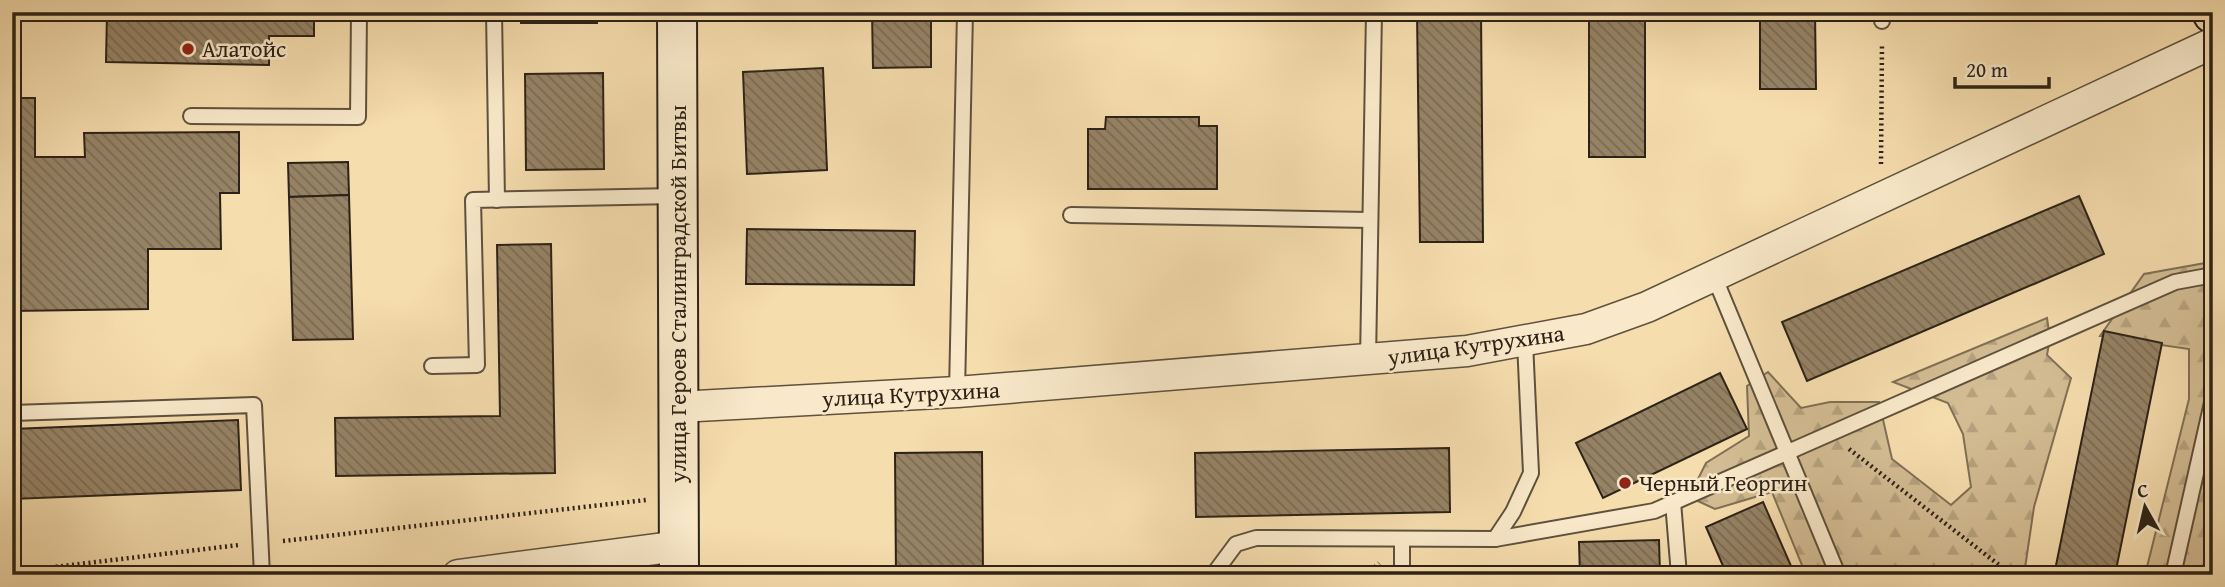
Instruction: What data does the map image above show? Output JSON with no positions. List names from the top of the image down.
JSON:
{
  "streets": {
    "street": ["улица Героев Сталинградской Битвы", "улица Кутрухина"]
  },
  "crossings": [
    ["улица Героев Сталинградской Битвы", "улица Кутрухина"]
  ],
  "places": ["Алатойс", "Черный Георгин"],
  "scale_bar": "20 m",
  "north": "top"
}
